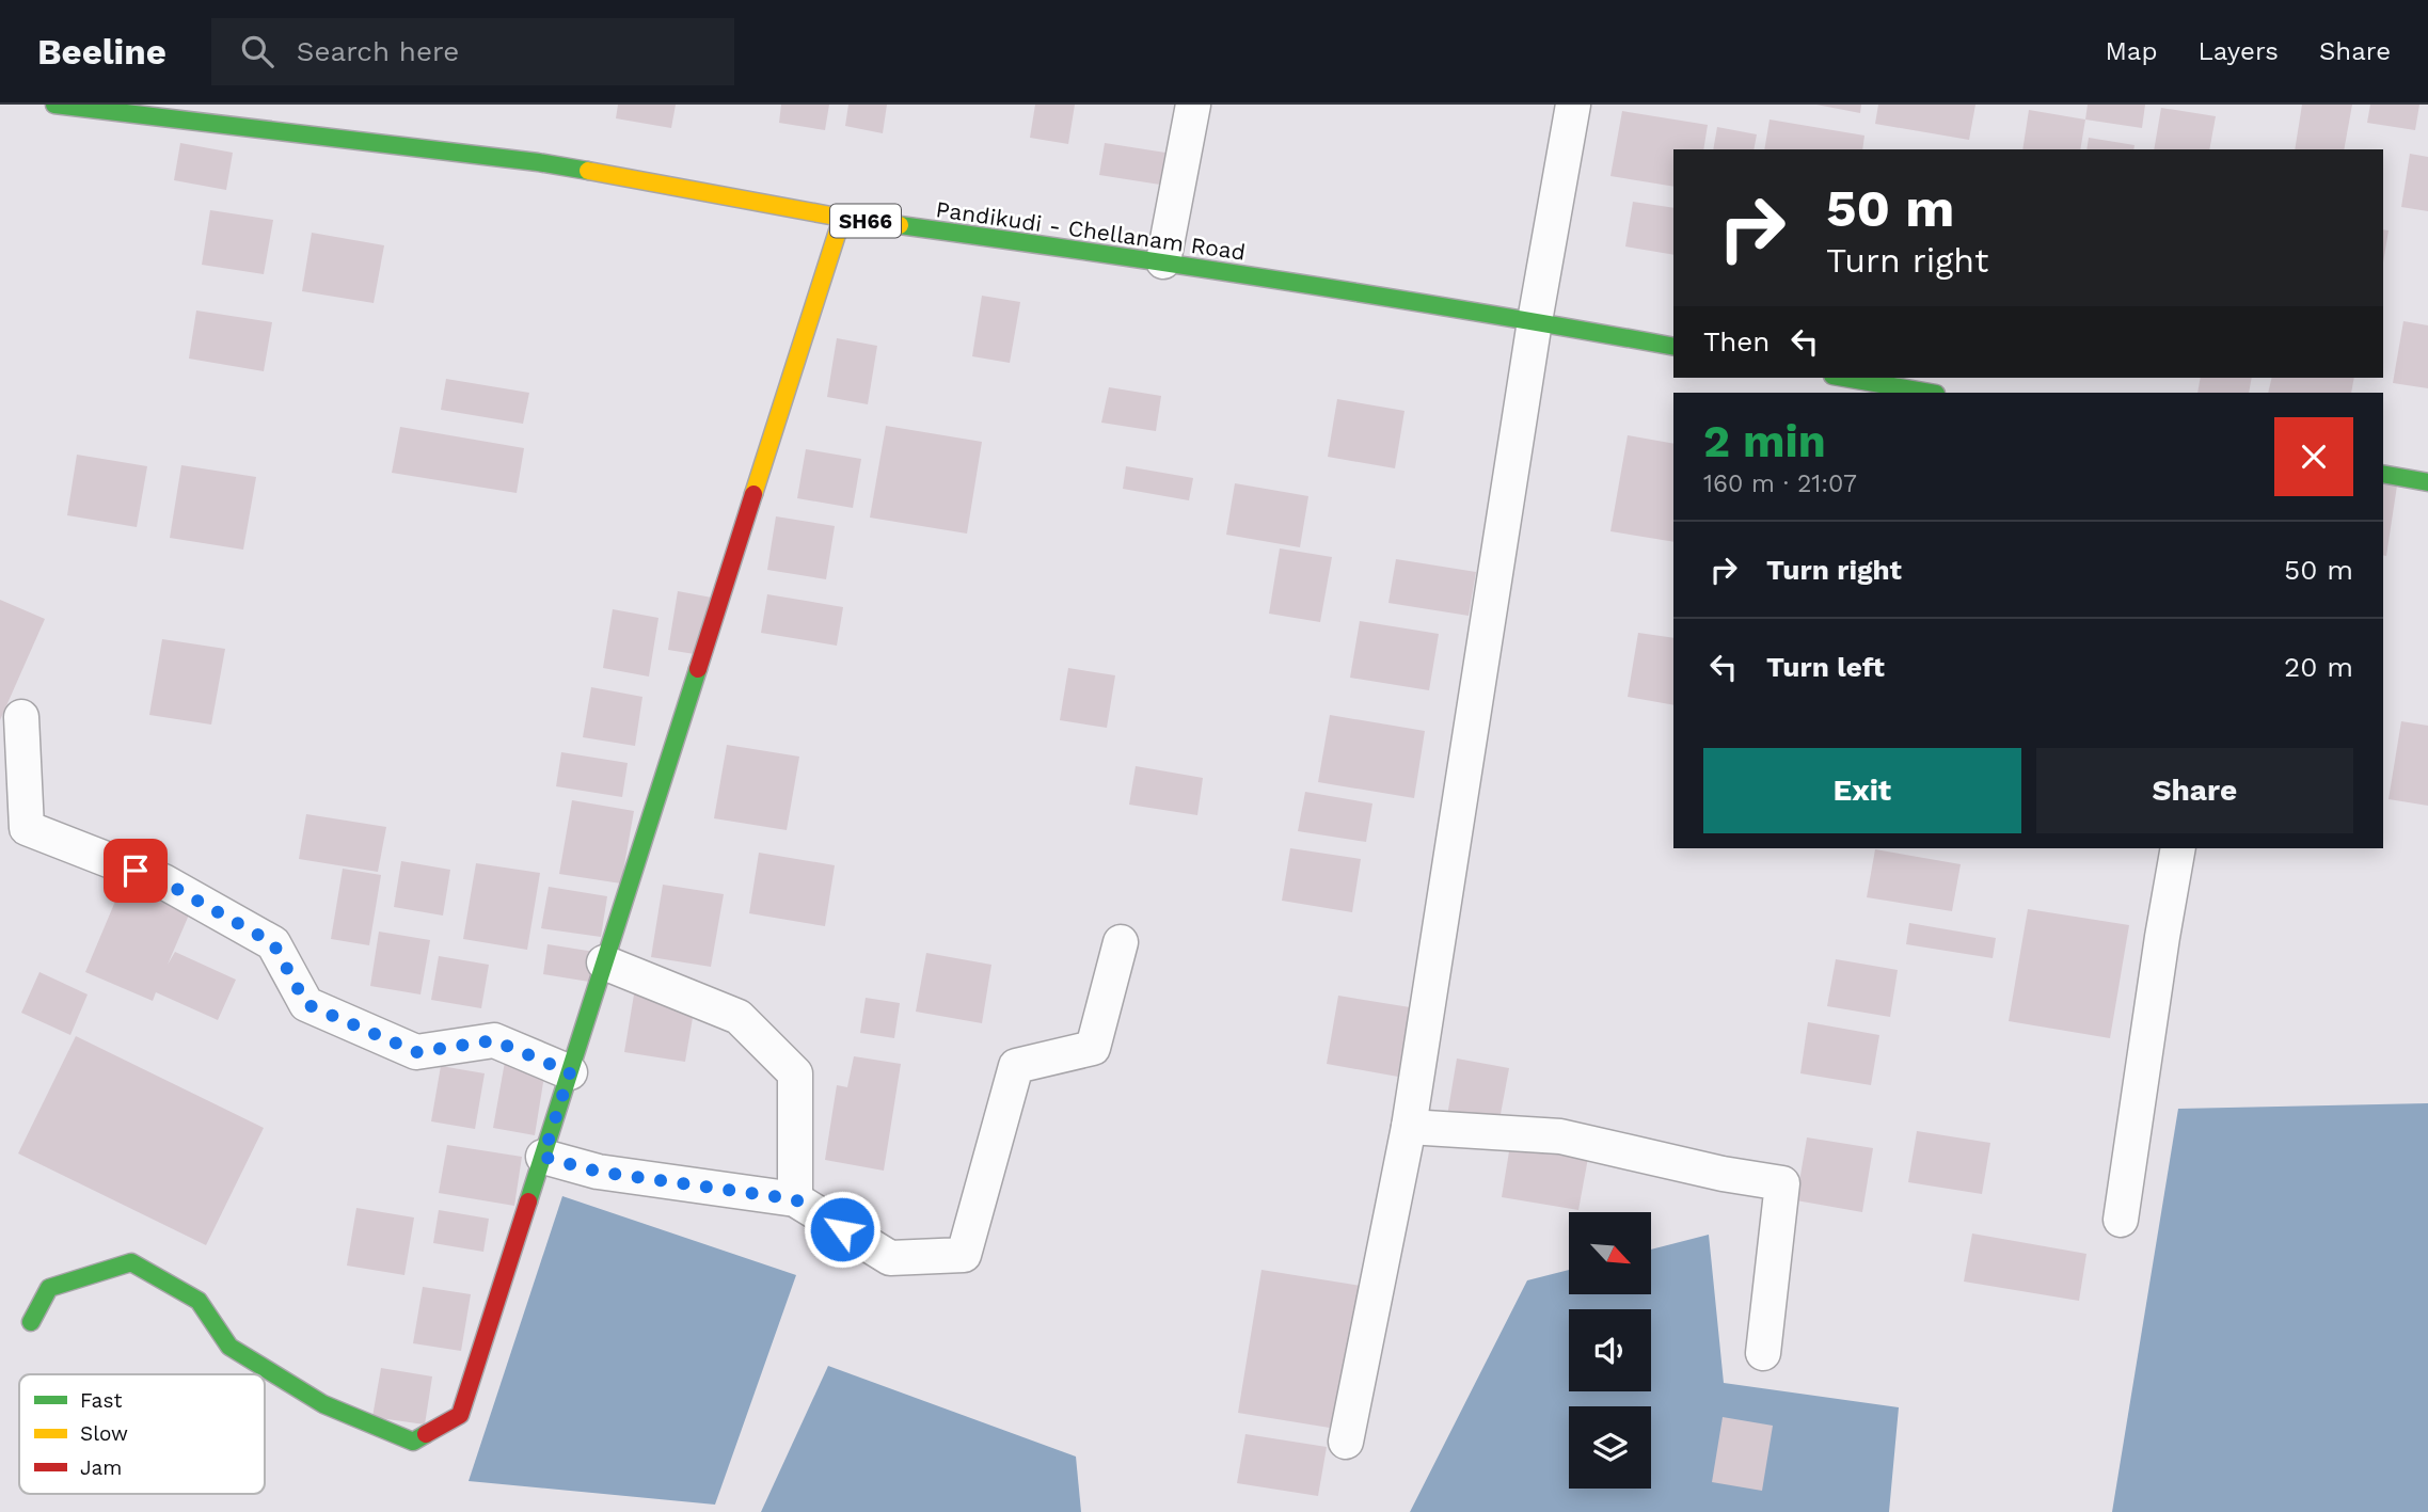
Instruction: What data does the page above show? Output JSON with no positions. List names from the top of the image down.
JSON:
{
  "streets": {
    "main road": ["SH66", "Pandikudi - Chellanam Road"]
  },
  "legend": ["Fast", "Slow", "Jam"],
  "north": "bottom right",
  "page": {
    "header": "Beeline",
    "search": "Search here",
    "nav": ["Map", "Layers", "Share"],
    "turn": ["50 m", "Turn right"],
    "then": "Then",
    "heading": ["2 min", "160 m · 21:07"],
    "list": [
      {
        "name": "Turn right",
        "value": "50 m"
      },
      {
        "name": "Turn left",
        "value": "20 m"
      }
    ],
    "buttons": ["Exit", "Share"]
  }
}
